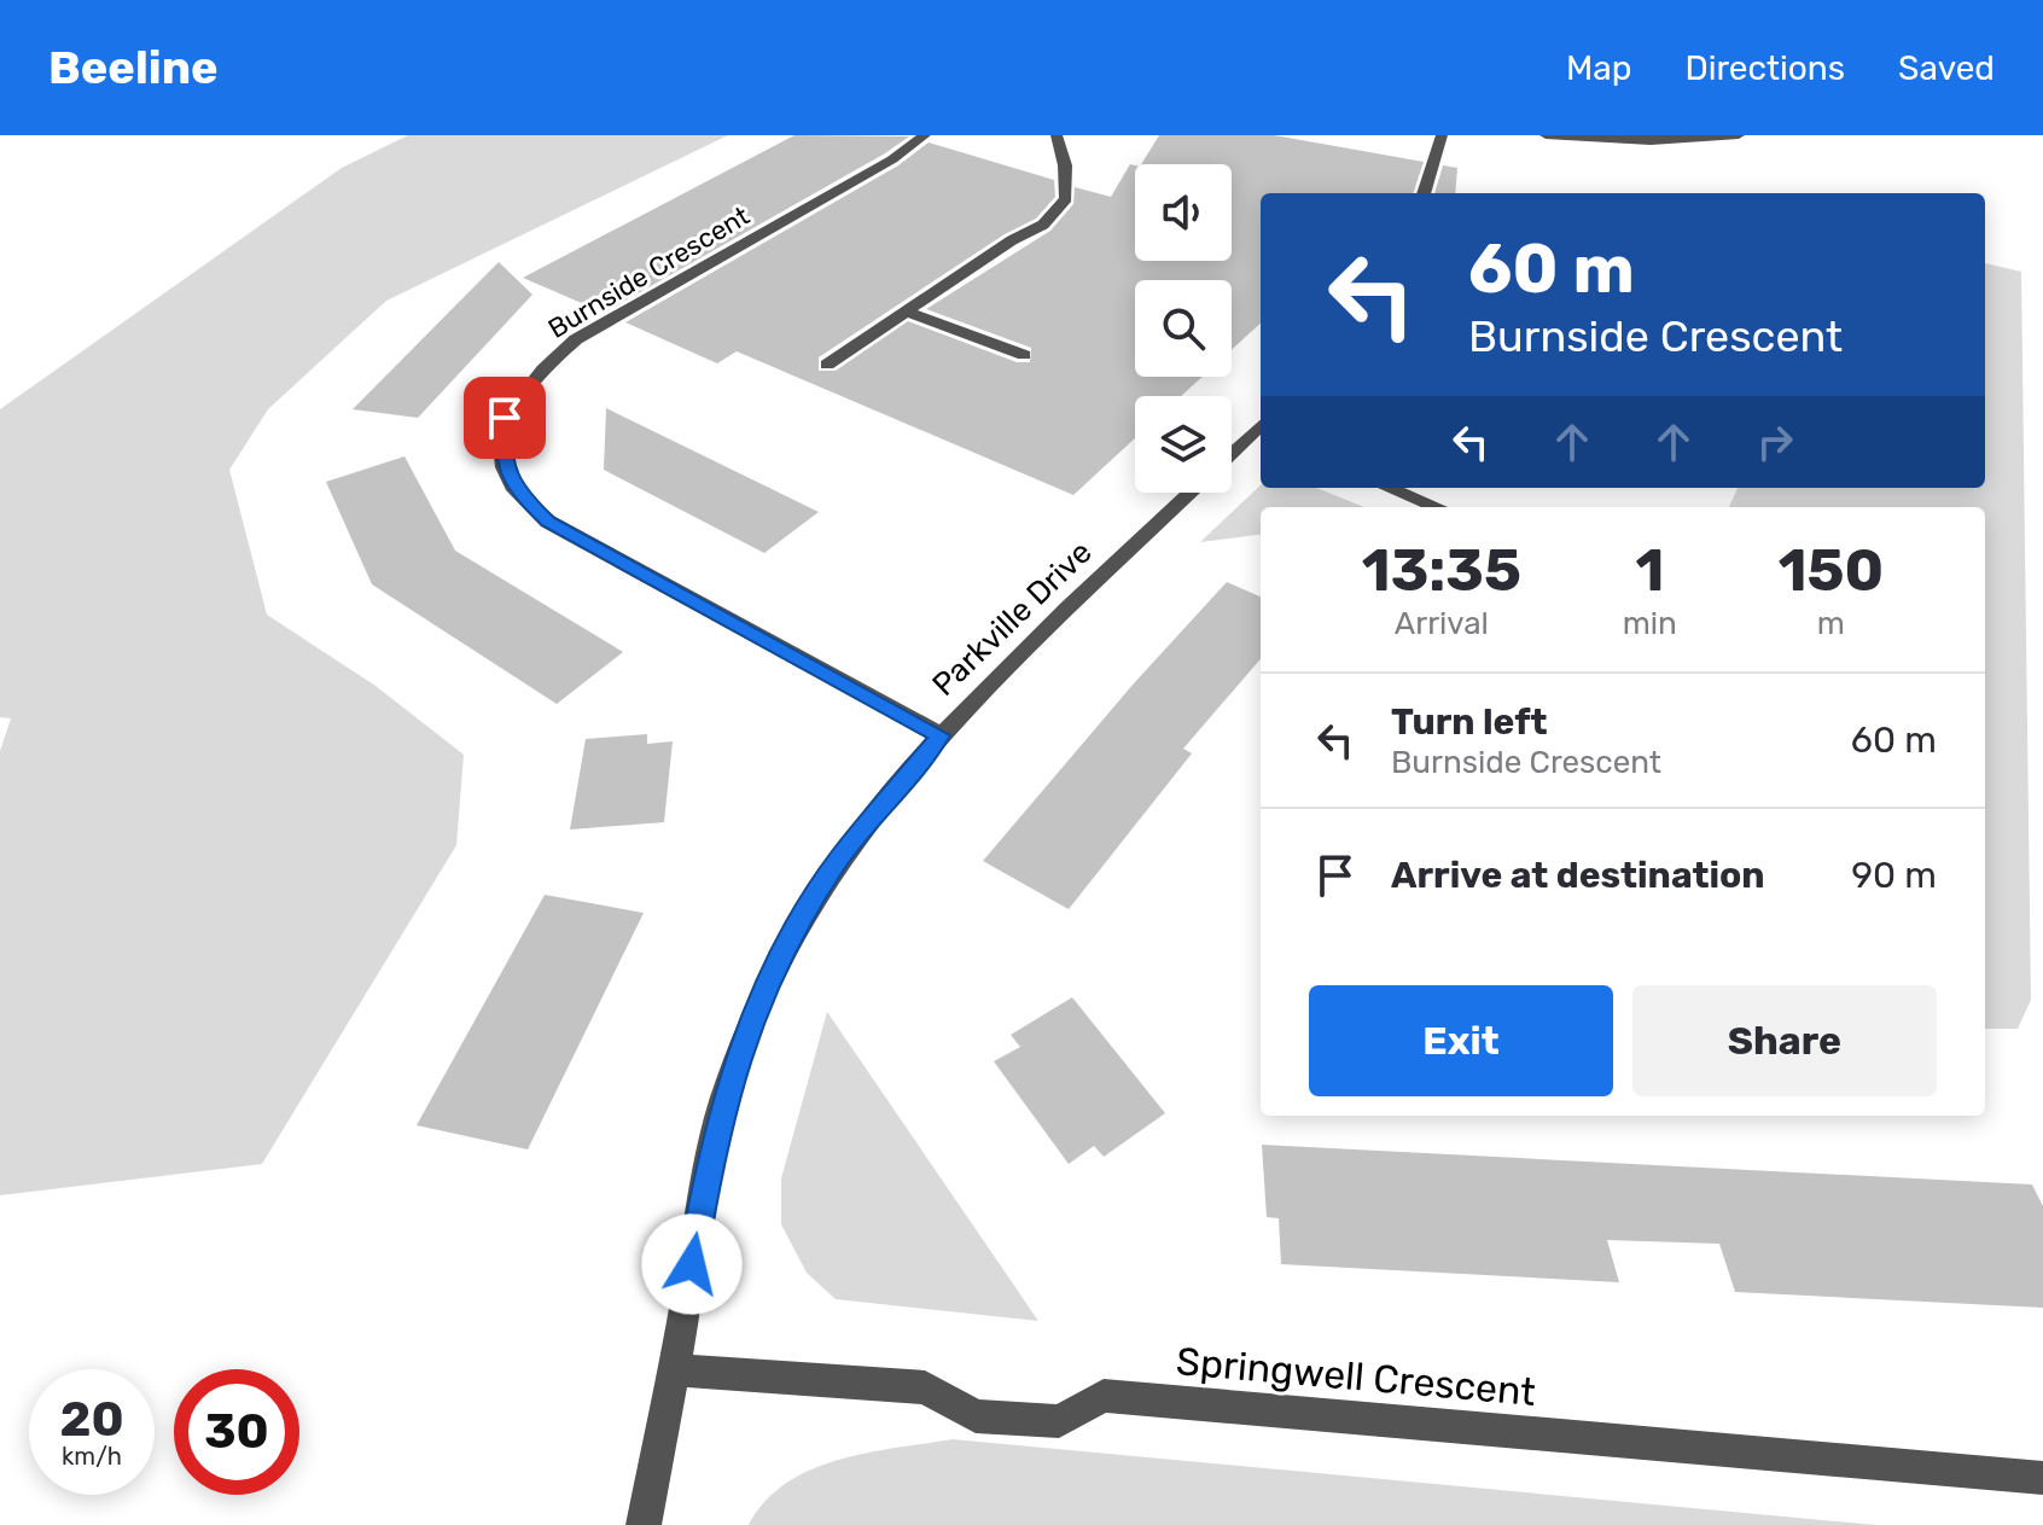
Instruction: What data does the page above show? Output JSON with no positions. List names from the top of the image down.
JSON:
{
  "streets": {
    "street": ["Burnside Crescent", "Parkville Drive", "Springwell Crescent"]
  },
  "crossings": [
    ["Burnside Crescent", "Parkville Drive"],
    ["Parkville Drive", "Springwell Crescent"]
  ],
  "page": {
    "header": "Beeline",
    "nav": ["Map", "Directions", "Saved"],
    "turn": ["60 m", "Burnside Crescent"],
    "eta": [
      "13:35",
      "Arrival",
      "1",
      "min",
      "150",
      "m"
    ],
    "list": [
      {
        "name": "Turn left",
        "note": "Burnside Crescent",
        "value": "60 m"
      },
      {
        "name": "Arrive at destination",
        "value": "90 m"
      }
    ],
    "buttons": ["Exit", "Share"],
    "speed": "20 km/h",
    "limit": "30"
  }
}
